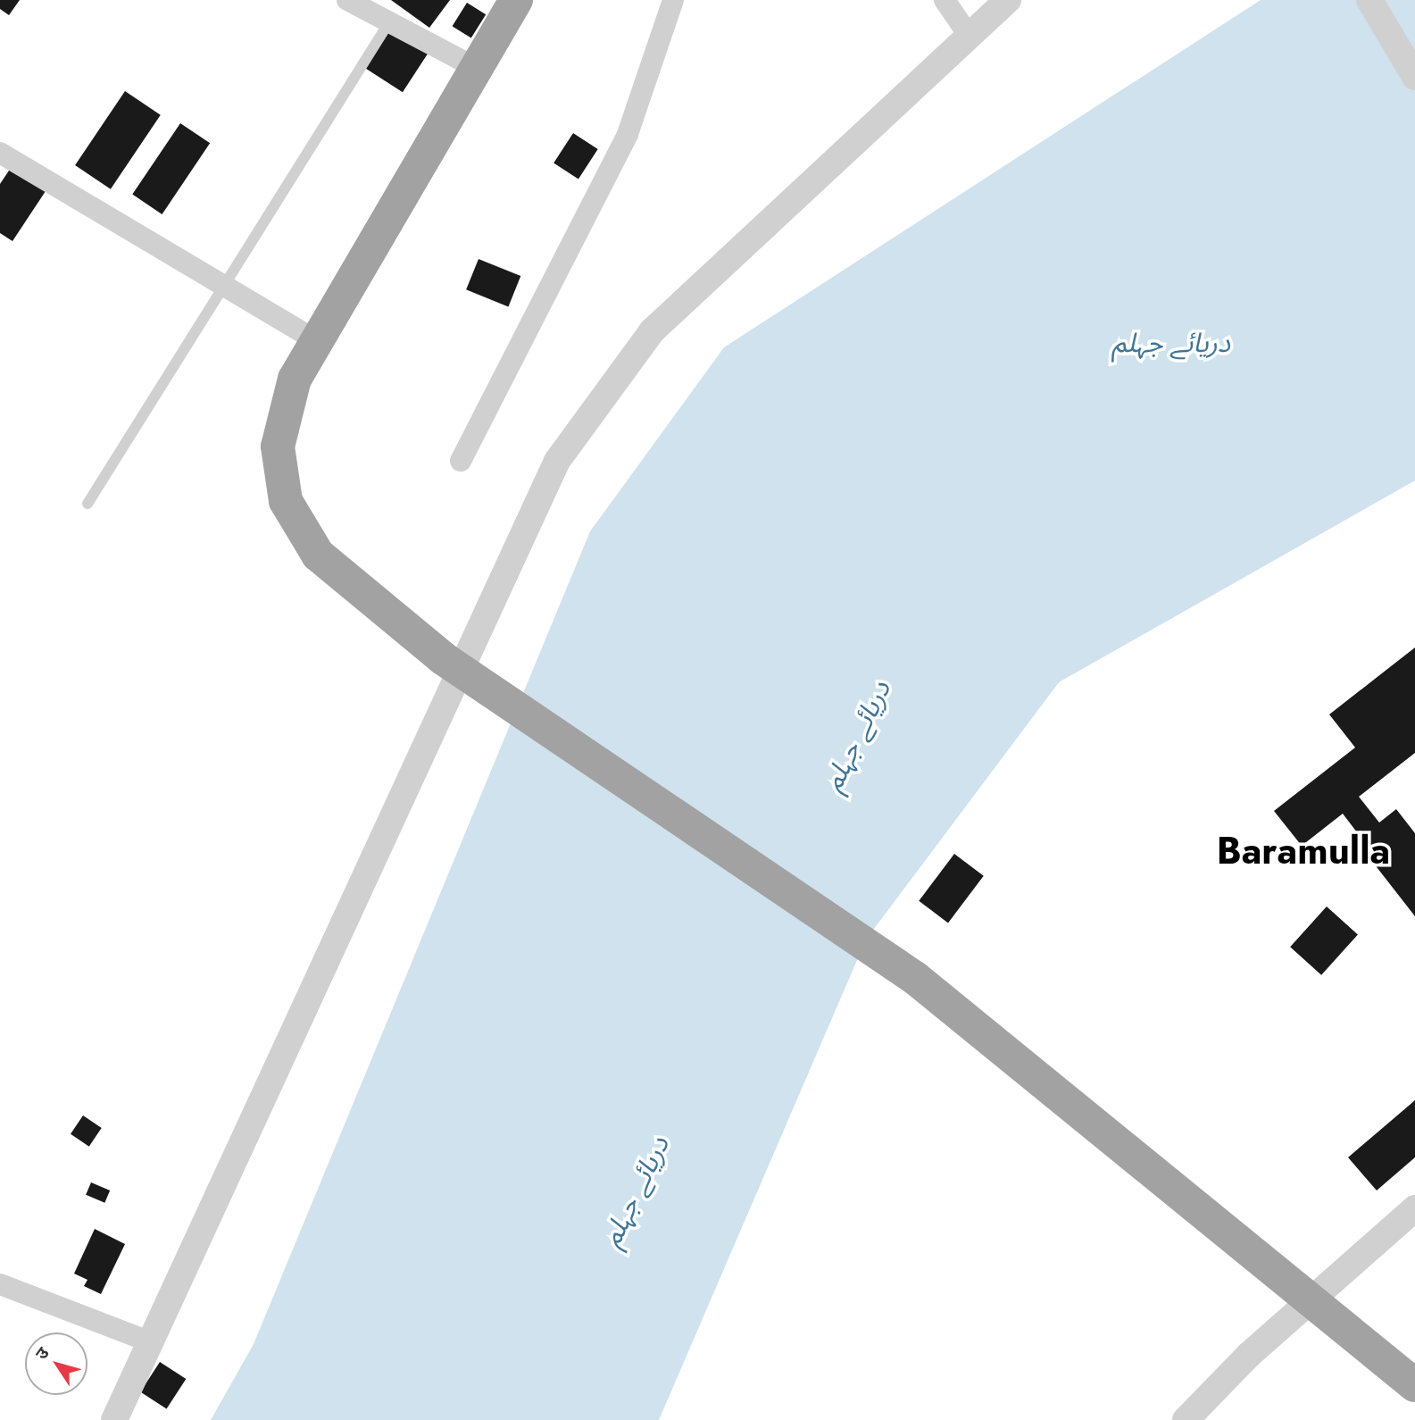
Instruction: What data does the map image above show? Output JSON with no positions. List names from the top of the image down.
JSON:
{
  "districts": ["Baramulla"],
  "water": ["دریائے جہلم"],
  "north": "top left"
}
